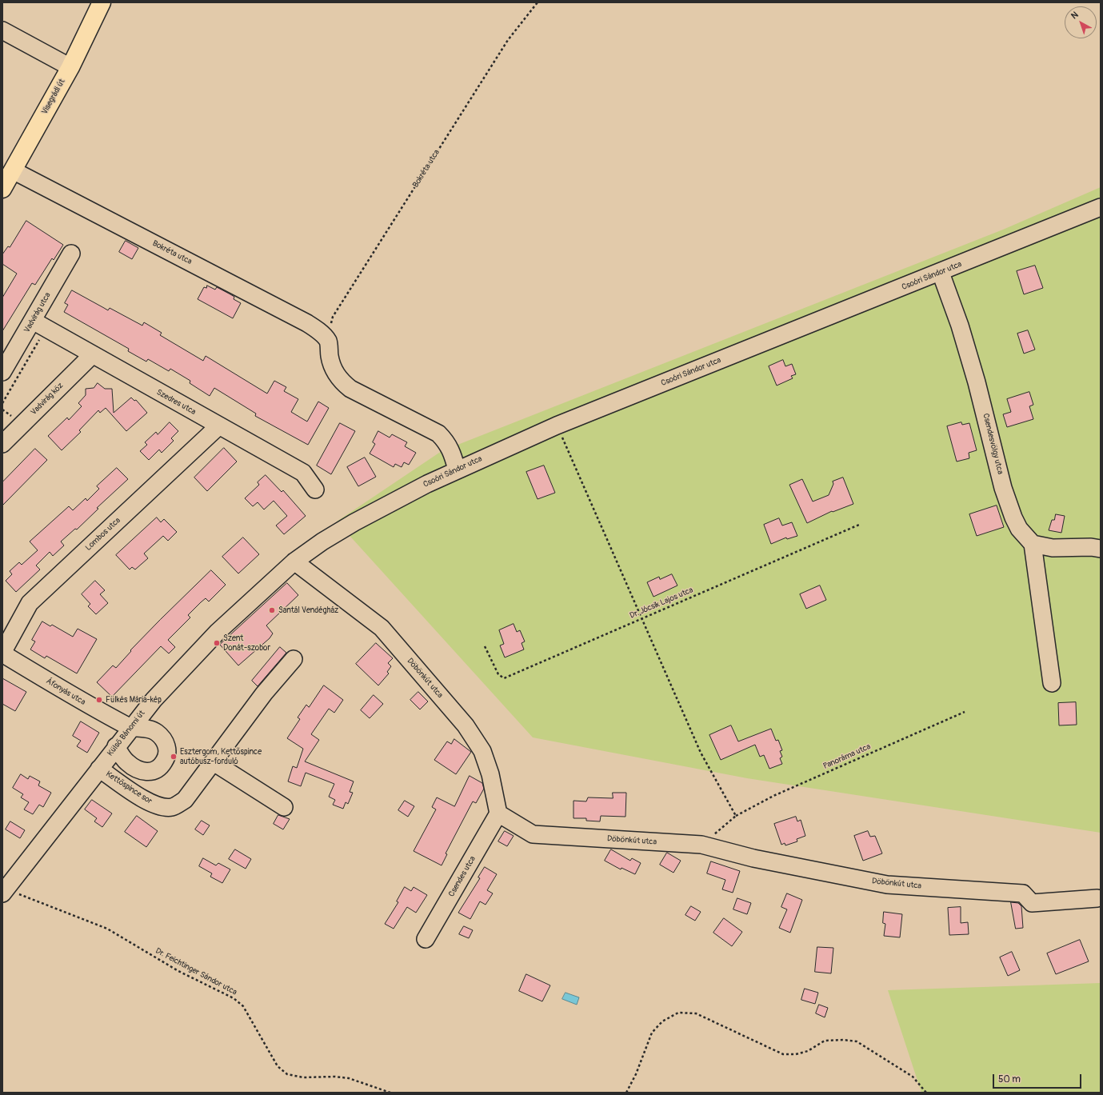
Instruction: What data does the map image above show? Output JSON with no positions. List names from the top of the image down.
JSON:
{
  "streets": {
    "main road": ["Visegrádi út"],
    "street": [
      "Bokréta utca",
      "Csoóri Sándor utca",
      "Vadvirág utca",
      "Vadvirág köz",
      "Szedres utca",
      "Csendesvölgy utca",
      "Lombos utca",
      "Döbönkút utca",
      "Áfonyás utca",
      "Külső Bánomi út",
      "Kettőspince sor",
      "Csendes utca"
    ],
    "path": ["Dr. Jócsik Lajos utca", "Panoráma utca", "Dr. Feichtinger Sándor utca"]
  },
  "crossings": [
    ["Visegrádi út", "Bokréta utca"],
    ["Csoóri Sándor utca", "Csendesvölgy utca"],
    ["Csoóri Sándor utca", "Döbönkút utca"],
    ["Csoóri Sándor utca", "Külső Bánomi út"],
    ["Vadvirág utca", "Szedres utca"],
    ["Vadvirág köz", "Szedres utca"],
    ["Szedres utca", "Lombos utca"],
    ["Lombos utca", "Áfonyás utca"],
    ["Döbönkút utca", "Külső Bánomi út"],
    ["Döbönkút utca", "Panoráma utca"],
    ["Döbönkút utca", "Csendes utca"],
    ["Áfonyás utca", "Külső Bánomi út"],
    ["Külső Bánomi út", "Kettőspince sor"],
    ["Külső Bánomi út", "Dr. Feichtinger Sándor utca"]
  ],
  "places": [
    "Santál Vendégház",
    "Szent Donát-szobor",
    "Fülkés Mária-kép",
    "Esztergom, Kettőspince autóbusz-forduló"
  ],
  "scale_bar": "50 m",
  "north": "top left"
}
